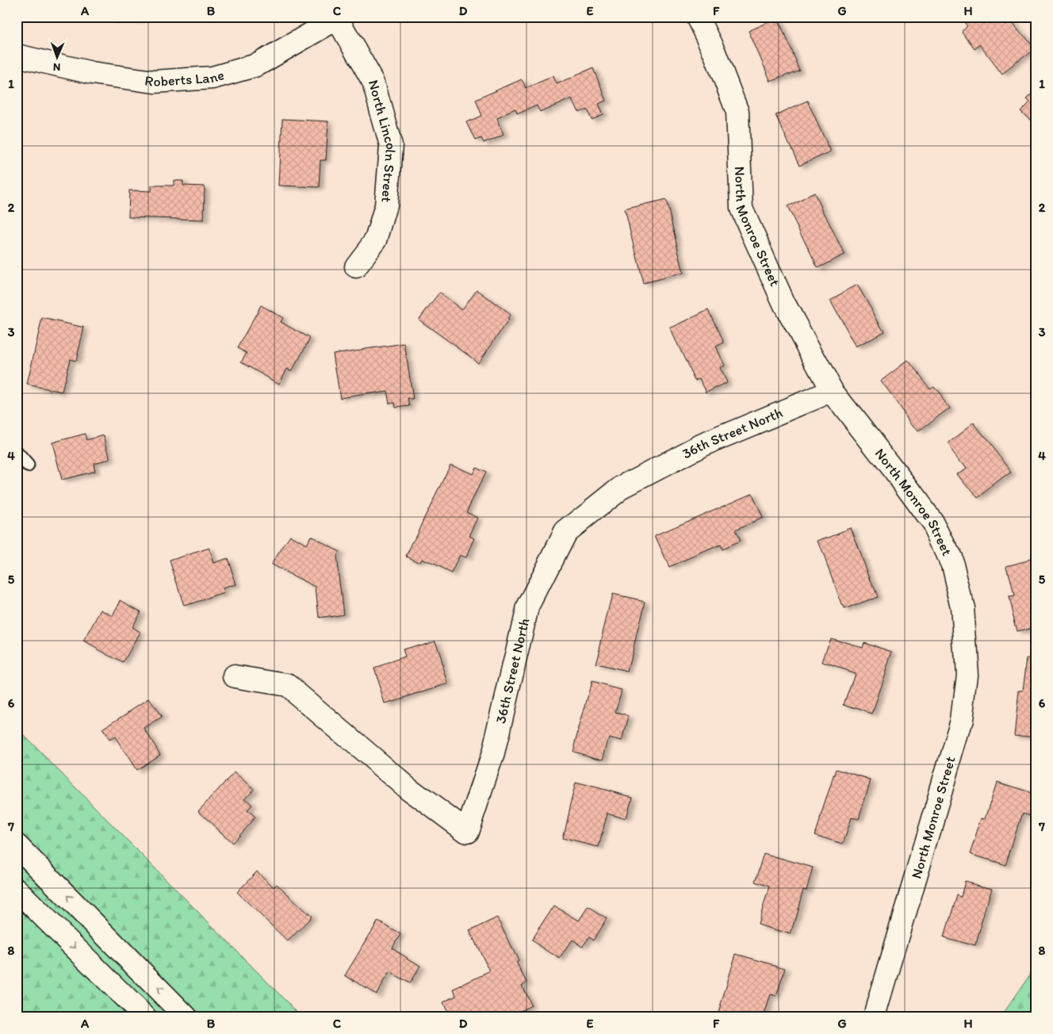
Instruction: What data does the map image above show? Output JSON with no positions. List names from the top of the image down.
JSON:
{
  "streets": {
    "main road": [
      "Roberts Lane",
      "North Lincoln Street",
      "North Monroe Street",
      "36th Street North"
    ]
  },
  "crossings": [
    ["Roberts Lane", "North Lincoln Street"],
    ["North Monroe Street", "36th Street North"]
  ],
  "north": "bottom",
  "grid": {
    "columns": [
      "A",
      "B",
      "C",
      "D",
      "E",
      "F",
      "G",
      "H"
    ],
    "rows": [
      "1",
      "2",
      "3",
      "4",
      "5",
      "6",
      "7",
      "8"
    ]
  }
}
